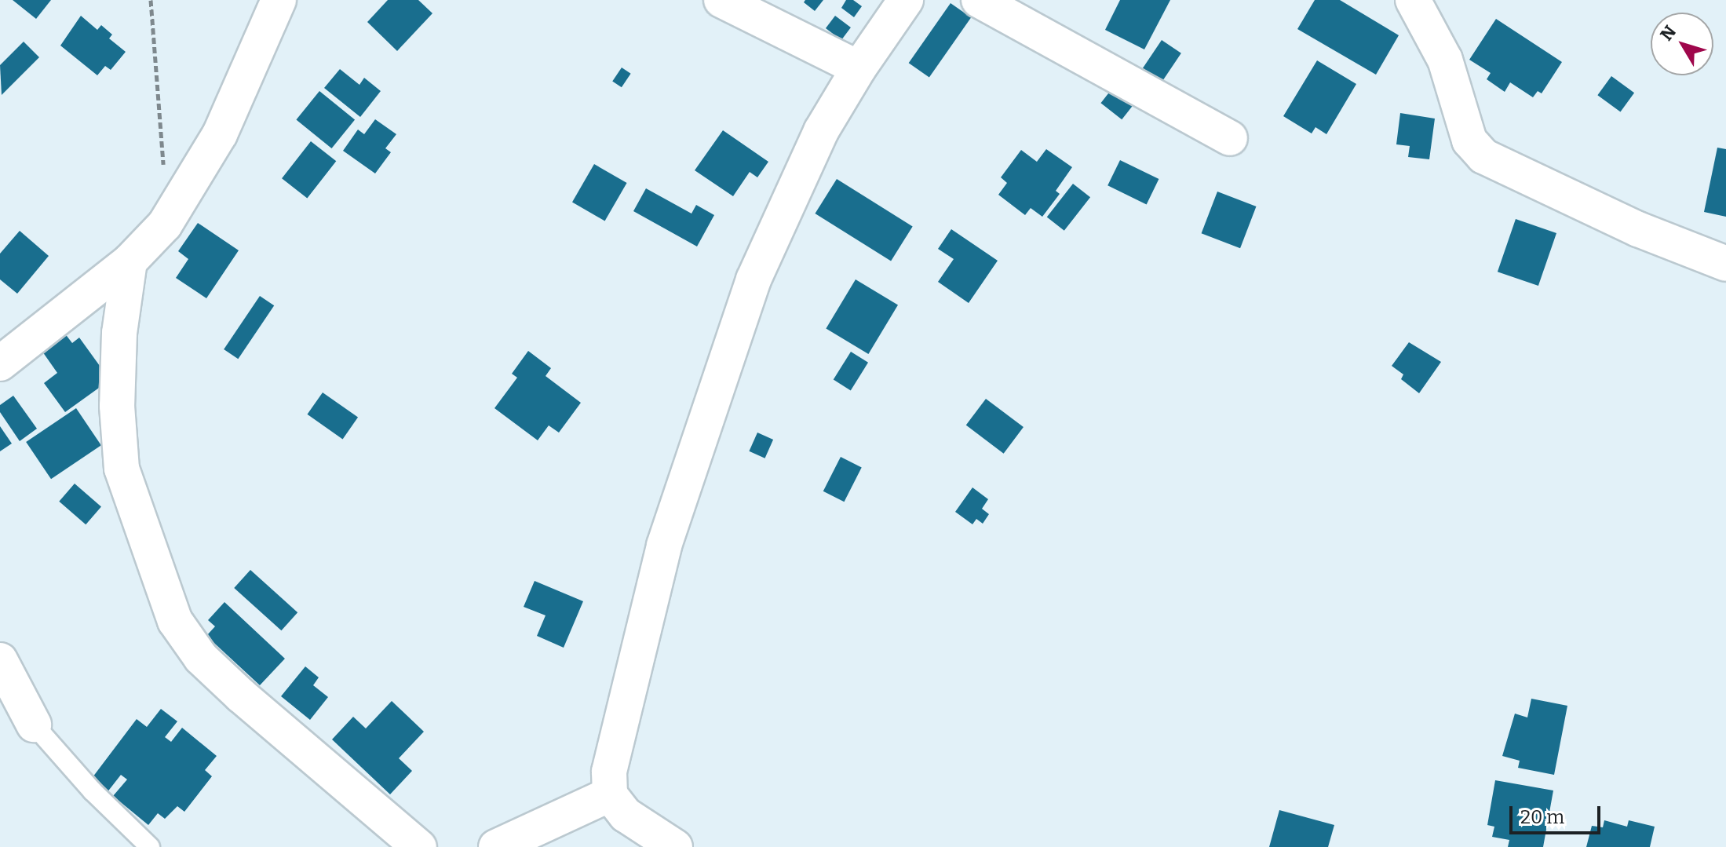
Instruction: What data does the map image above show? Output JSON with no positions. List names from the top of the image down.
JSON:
{
  "scale_bar": "20 m",
  "north": "top left"
}
